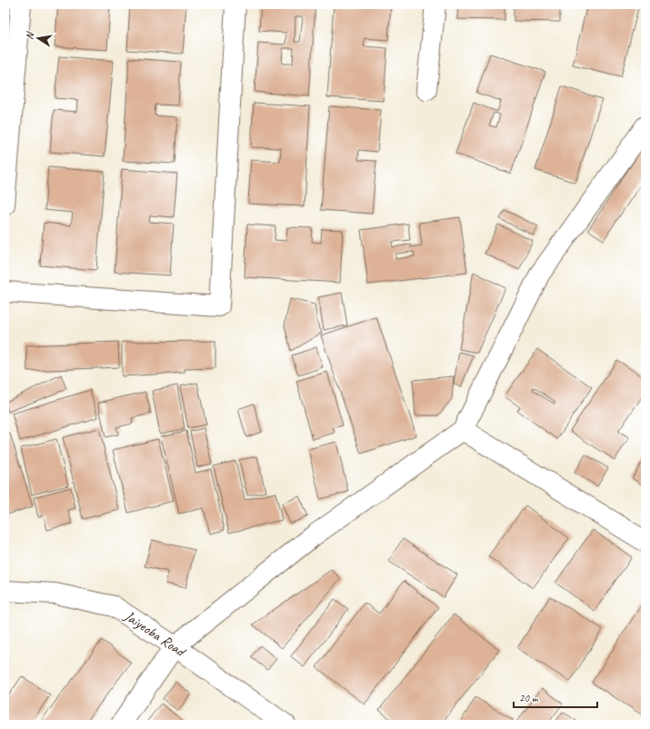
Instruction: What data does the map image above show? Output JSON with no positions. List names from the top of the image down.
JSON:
{
  "streets": {
    "street": ["Jaiyeoba Road"]
  },
  "scale_bar": "20 m",
  "north": "left"
}
